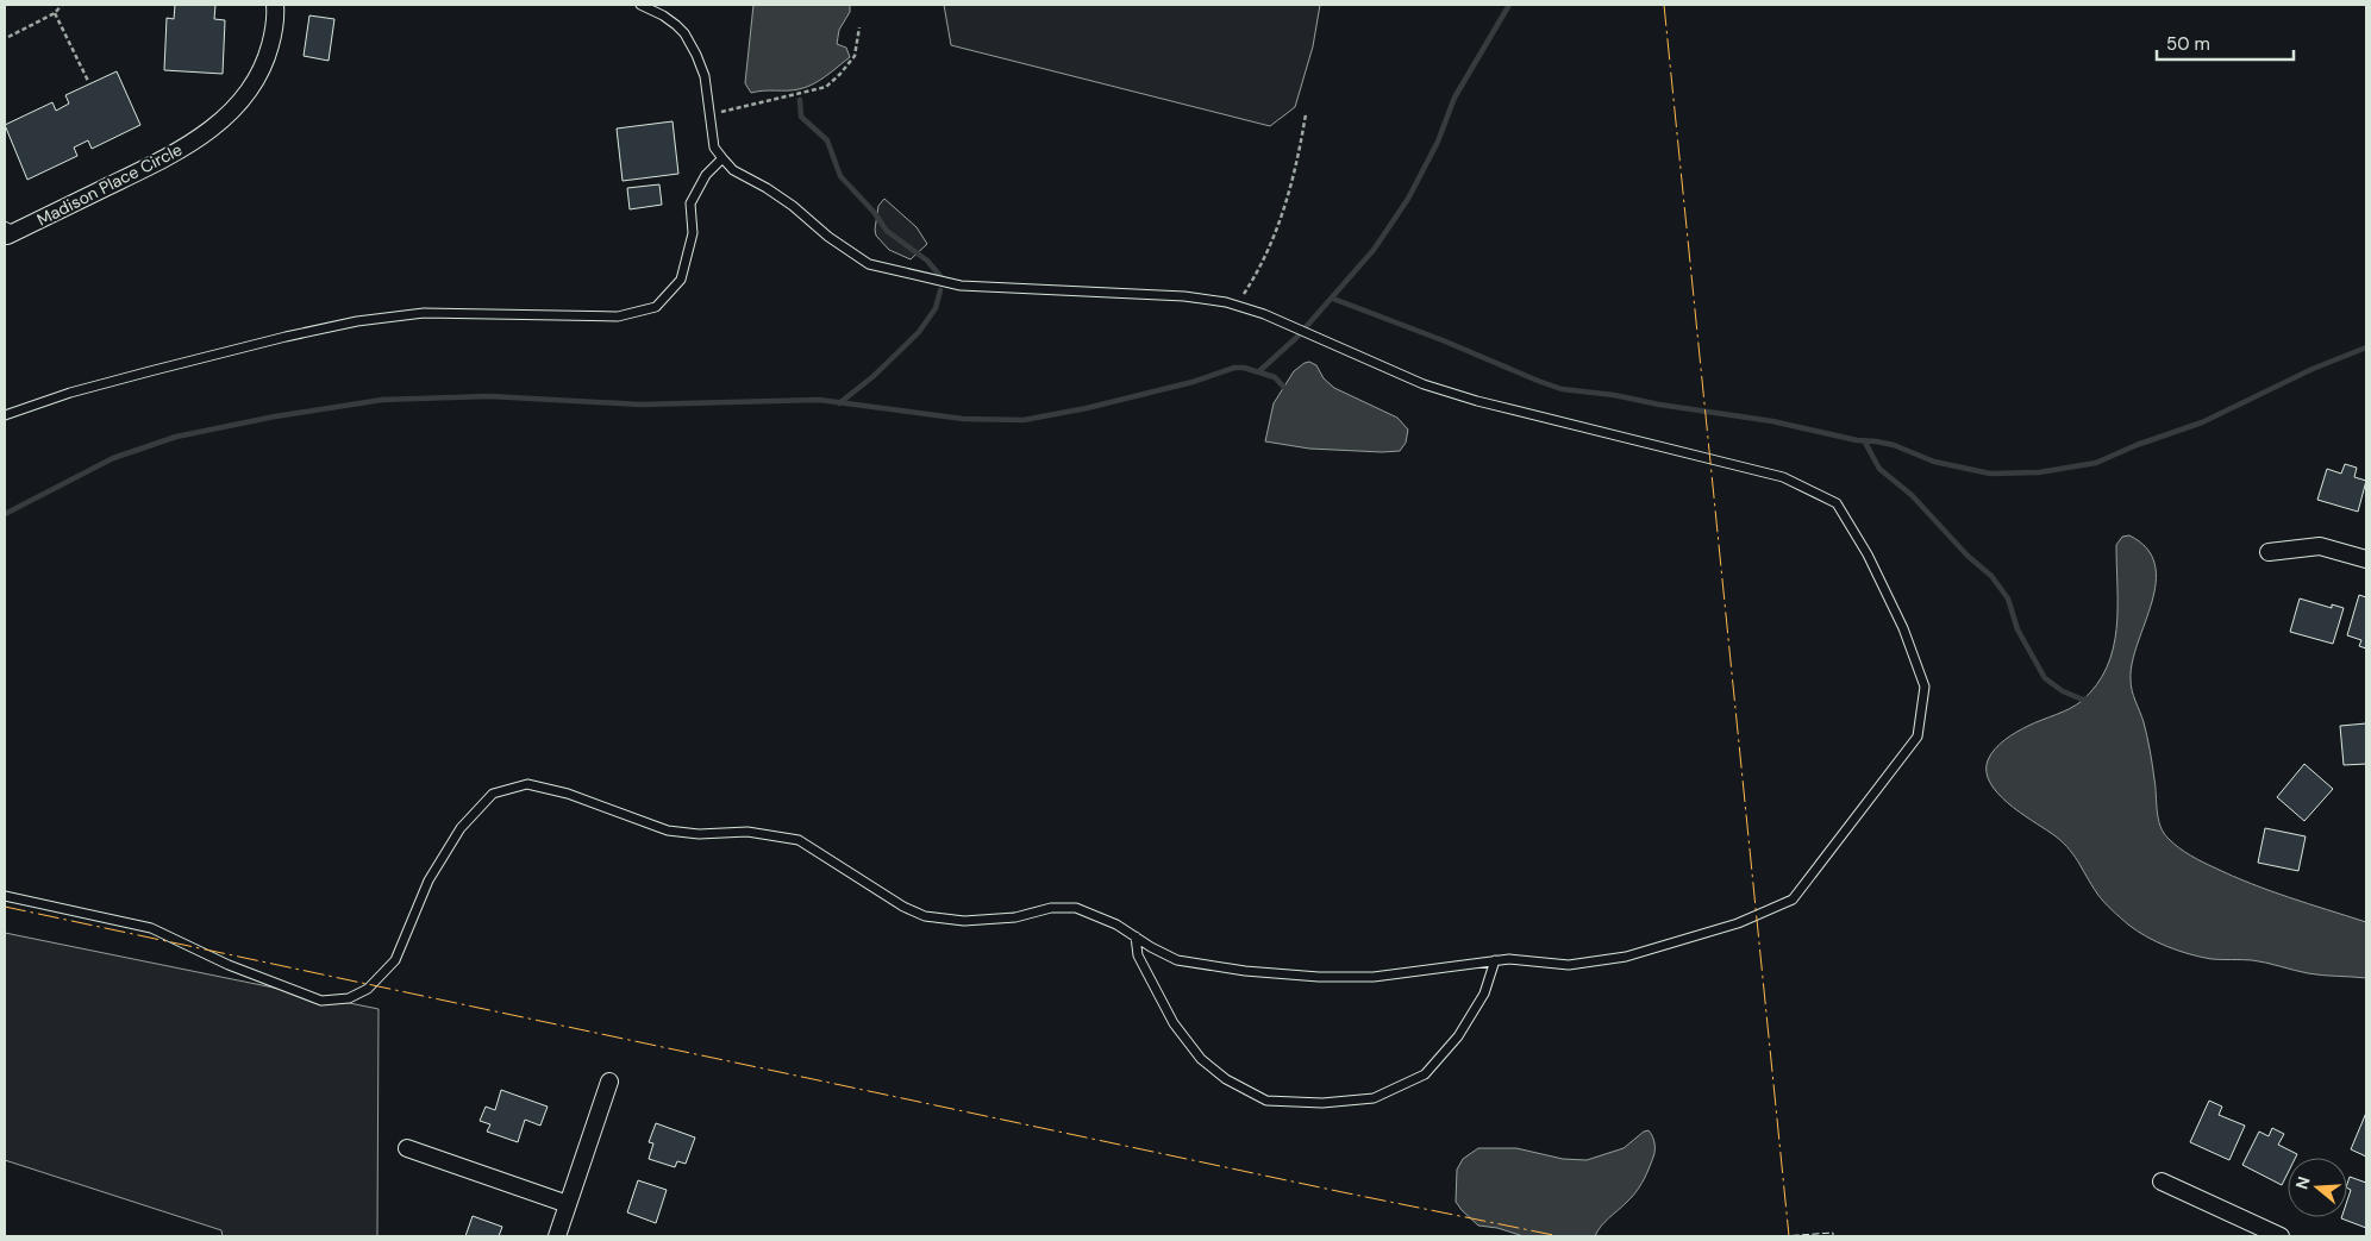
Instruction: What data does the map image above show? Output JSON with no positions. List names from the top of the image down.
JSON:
{
  "streets": {
    "street": ["Madison Place Circle"]
  },
  "scale_bar": "50 m",
  "north": "left"
}
